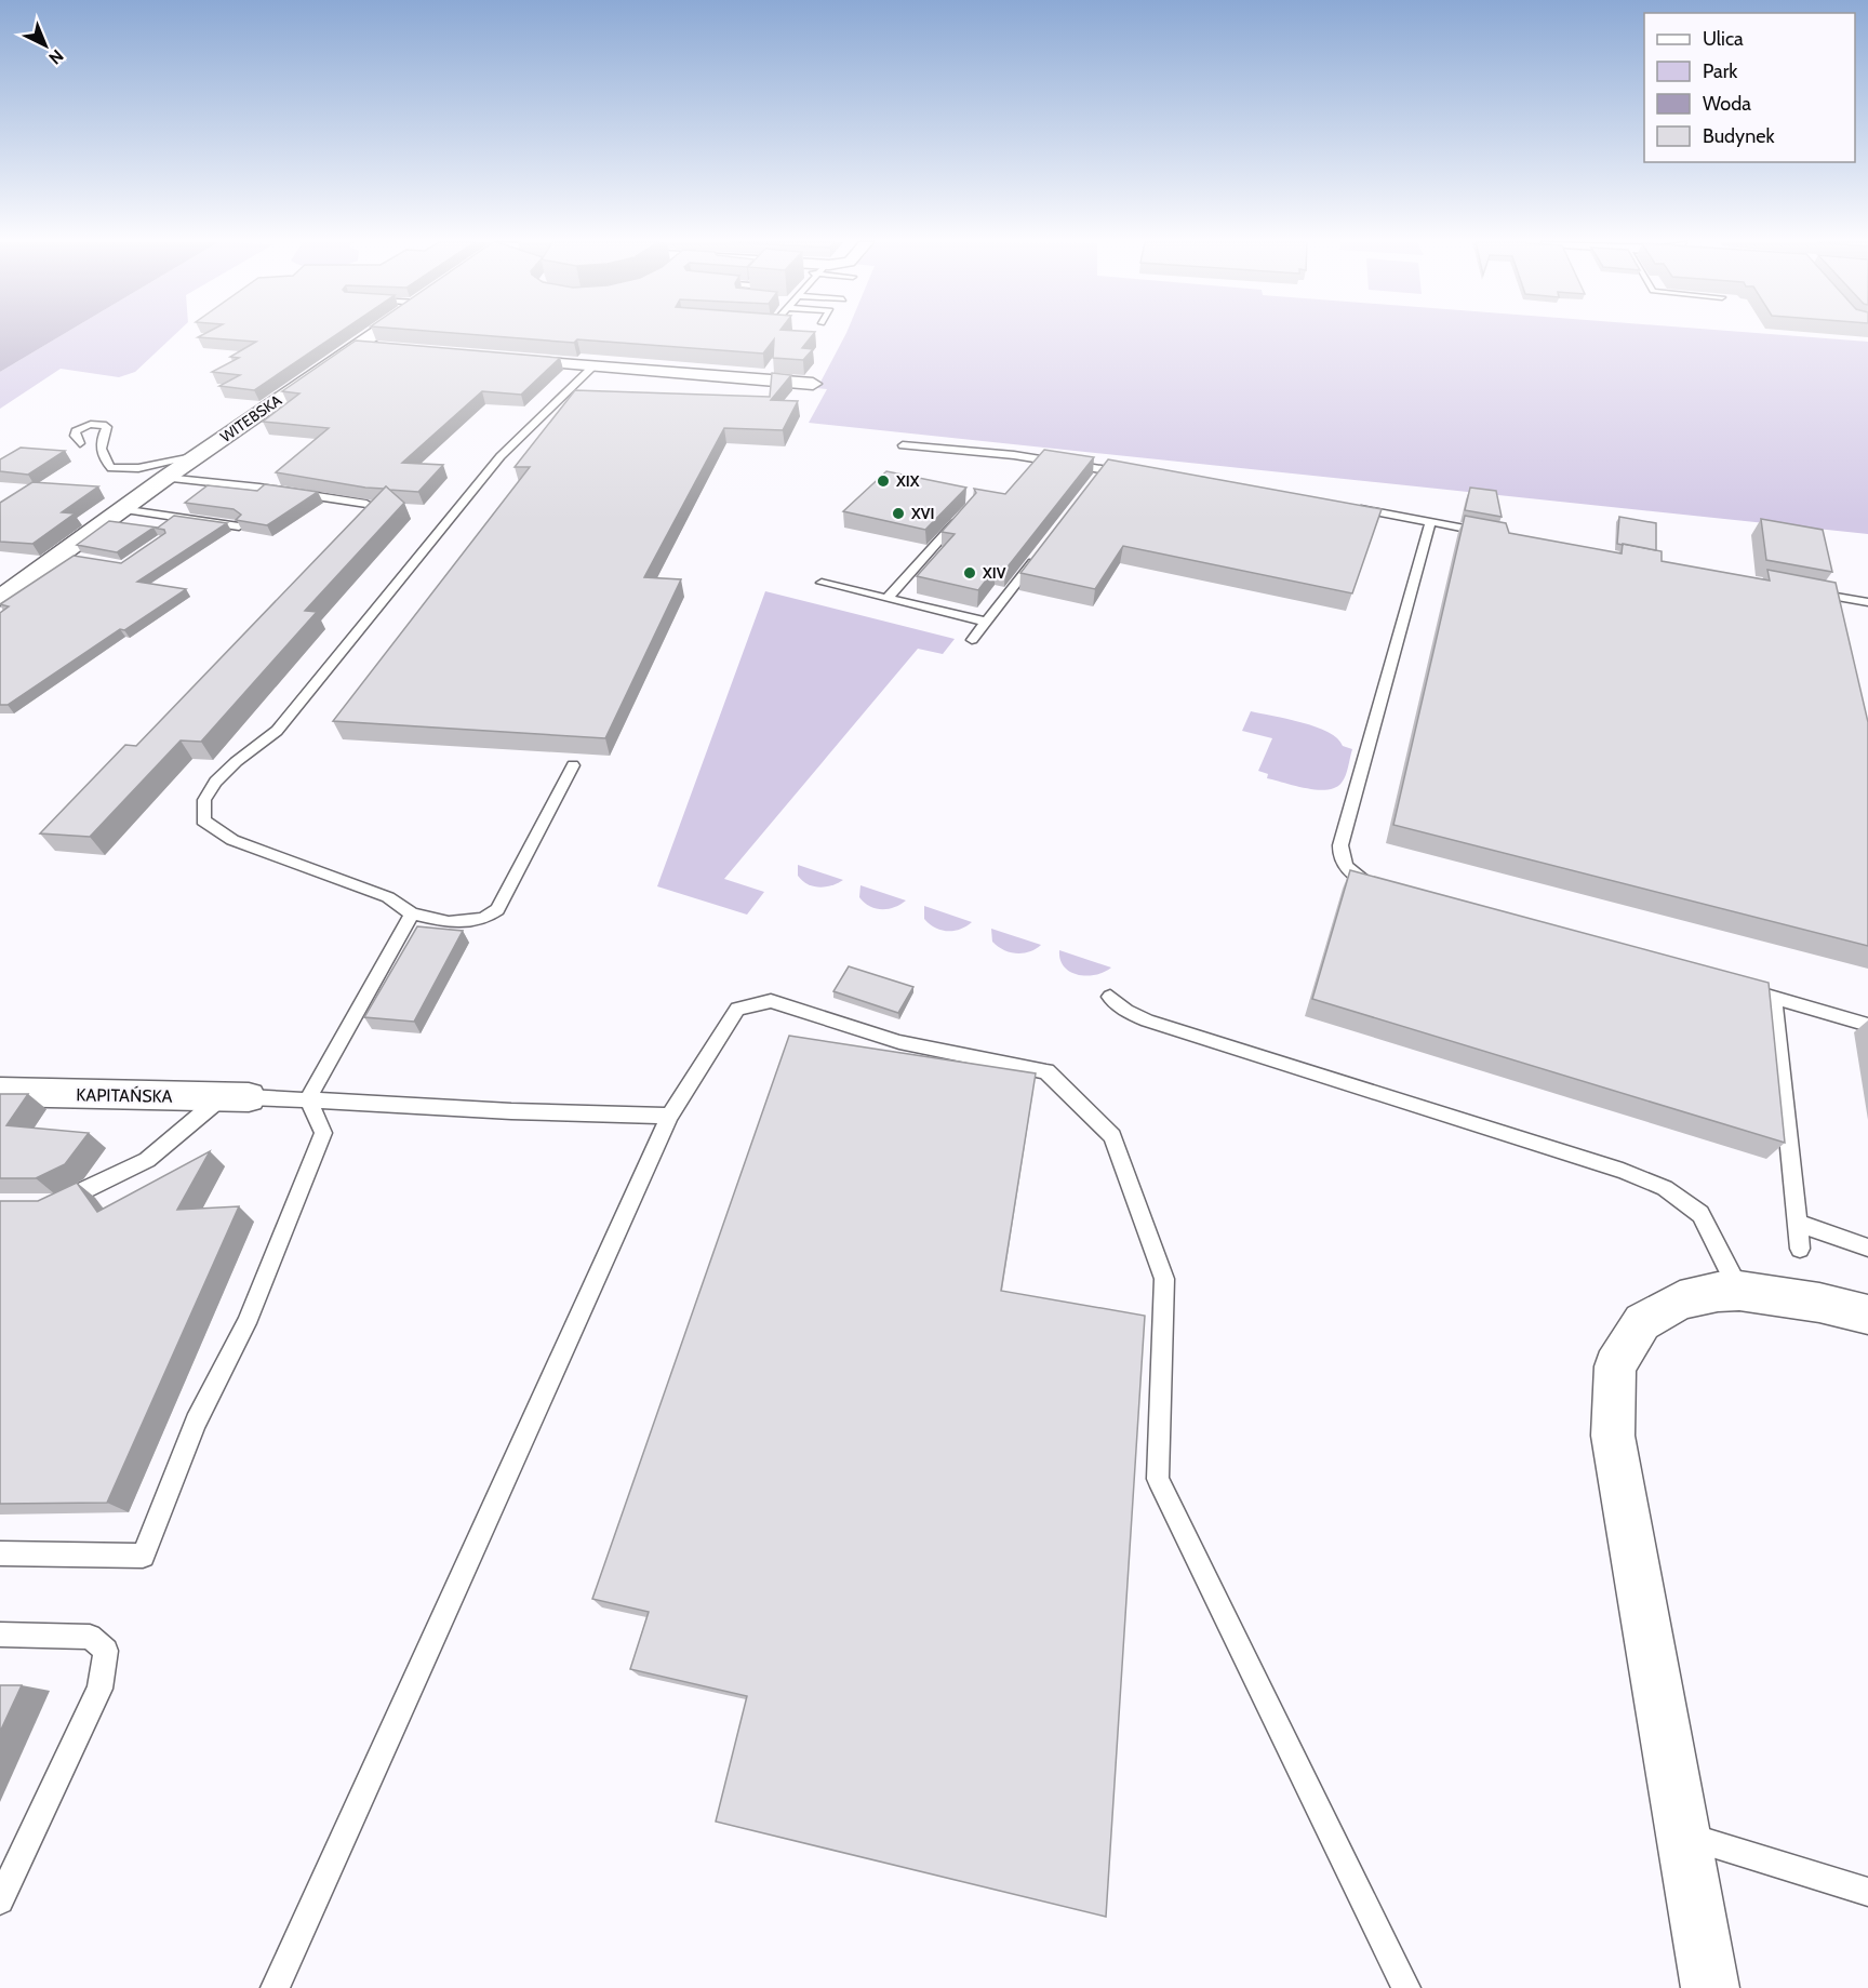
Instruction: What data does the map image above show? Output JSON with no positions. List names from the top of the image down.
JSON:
{
  "streets": {
    "street": ["WITEBSKA", "KAPITAŃSKA"]
  },
  "places": ["XIX", "XVI", "XIV"],
  "legend": [
    "Ulica",
    "Park",
    "Woda",
    "Budynek"
  ],
  "north": "bottom right"
}
